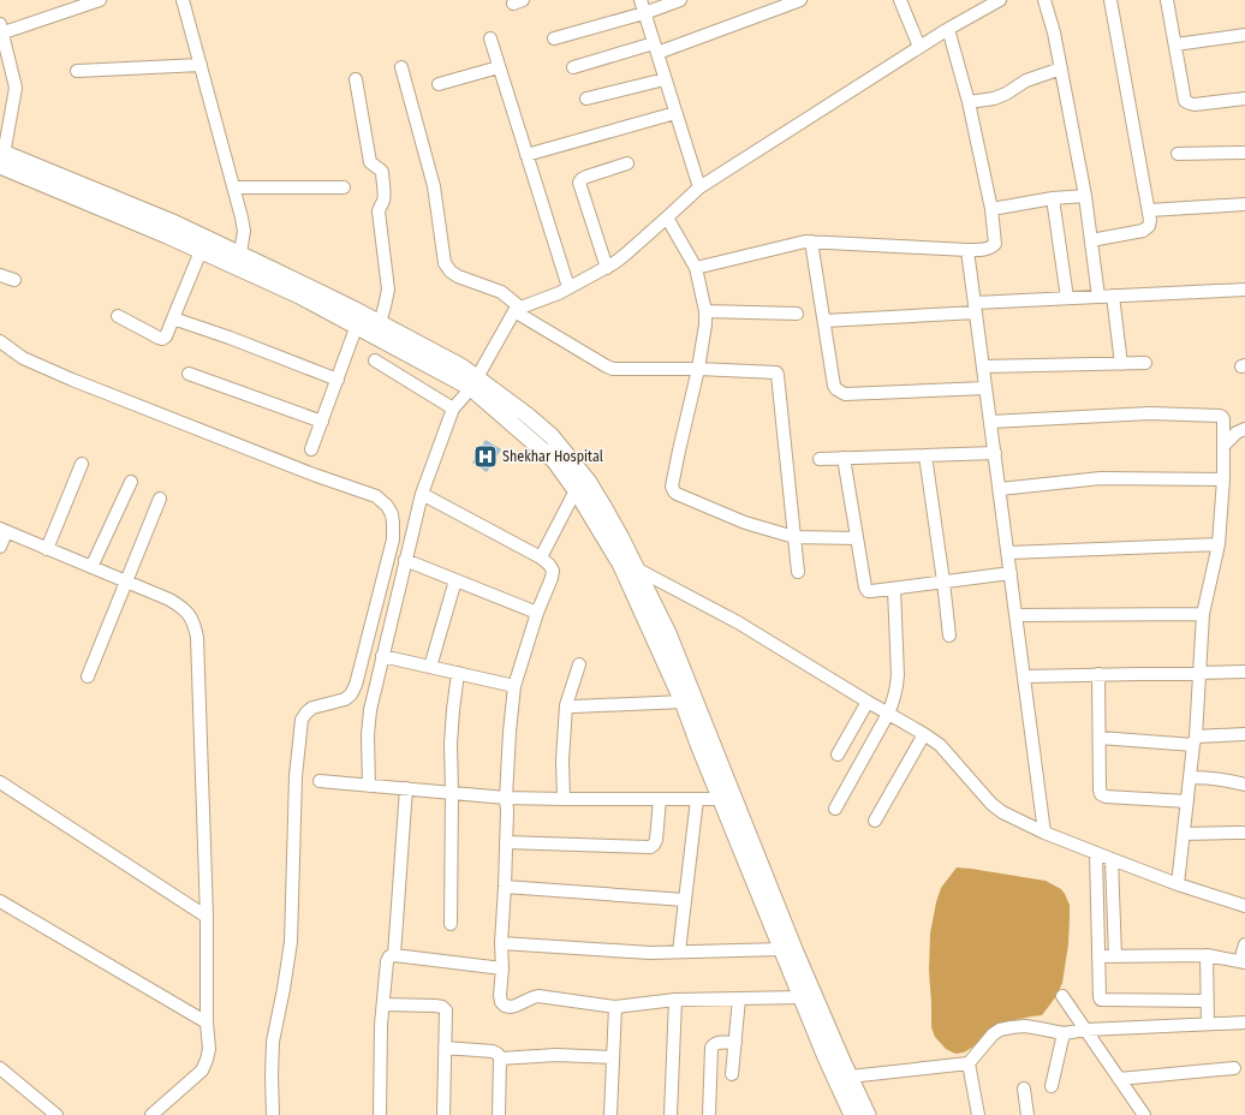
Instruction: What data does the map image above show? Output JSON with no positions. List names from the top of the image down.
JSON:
{
  "places": {
    "hospital": ["Shekhar Hospital"]
  }
}
